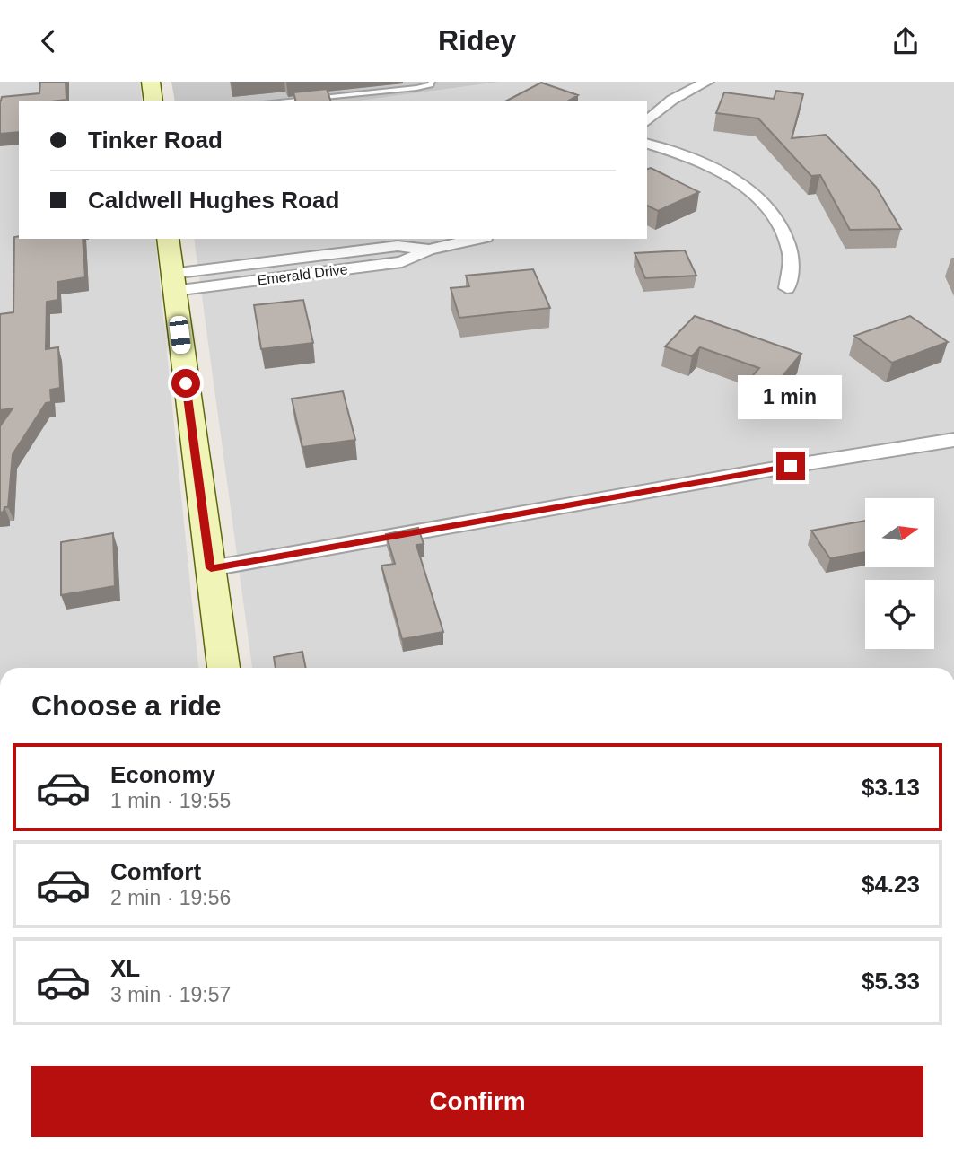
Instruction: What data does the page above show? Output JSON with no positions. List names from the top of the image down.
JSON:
{
  "streets": {
    "street": ["Emerald Drive"]
  },
  "north": "right",
  "page": {
    "header": "Ridey",
    "banner": ["Tinker Road", "Caldwell Hughes Road"],
    "bubble": "1 min",
    "heading": "Choose a ride",
    "list": [
      {
        "name": "Economy",
        "note": "1 min · 19:55",
        "value": "$3.13"
      },
      {
        "name": "Comfort",
        "note": "2 min · 19:56",
        "value": "$4.23"
      },
      {
        "name": "XL",
        "note": "3 min · 19:57",
        "value": "$5.33"
      }
    ],
    "buttons": "Confirm"
  }
}
